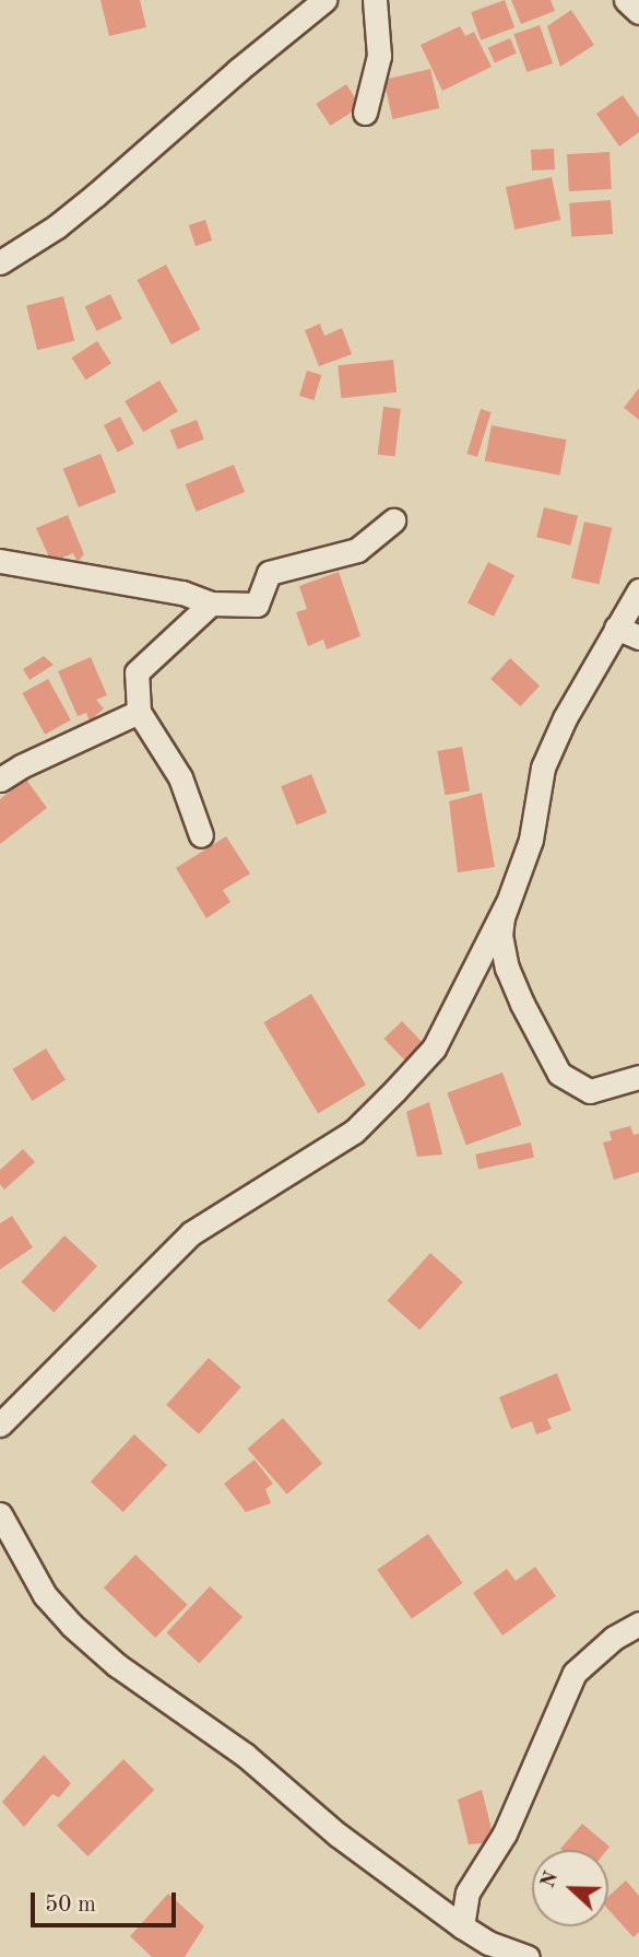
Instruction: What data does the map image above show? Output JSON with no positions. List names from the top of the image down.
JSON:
{
  "scale_bar": "50 m",
  "north": "left"
}
